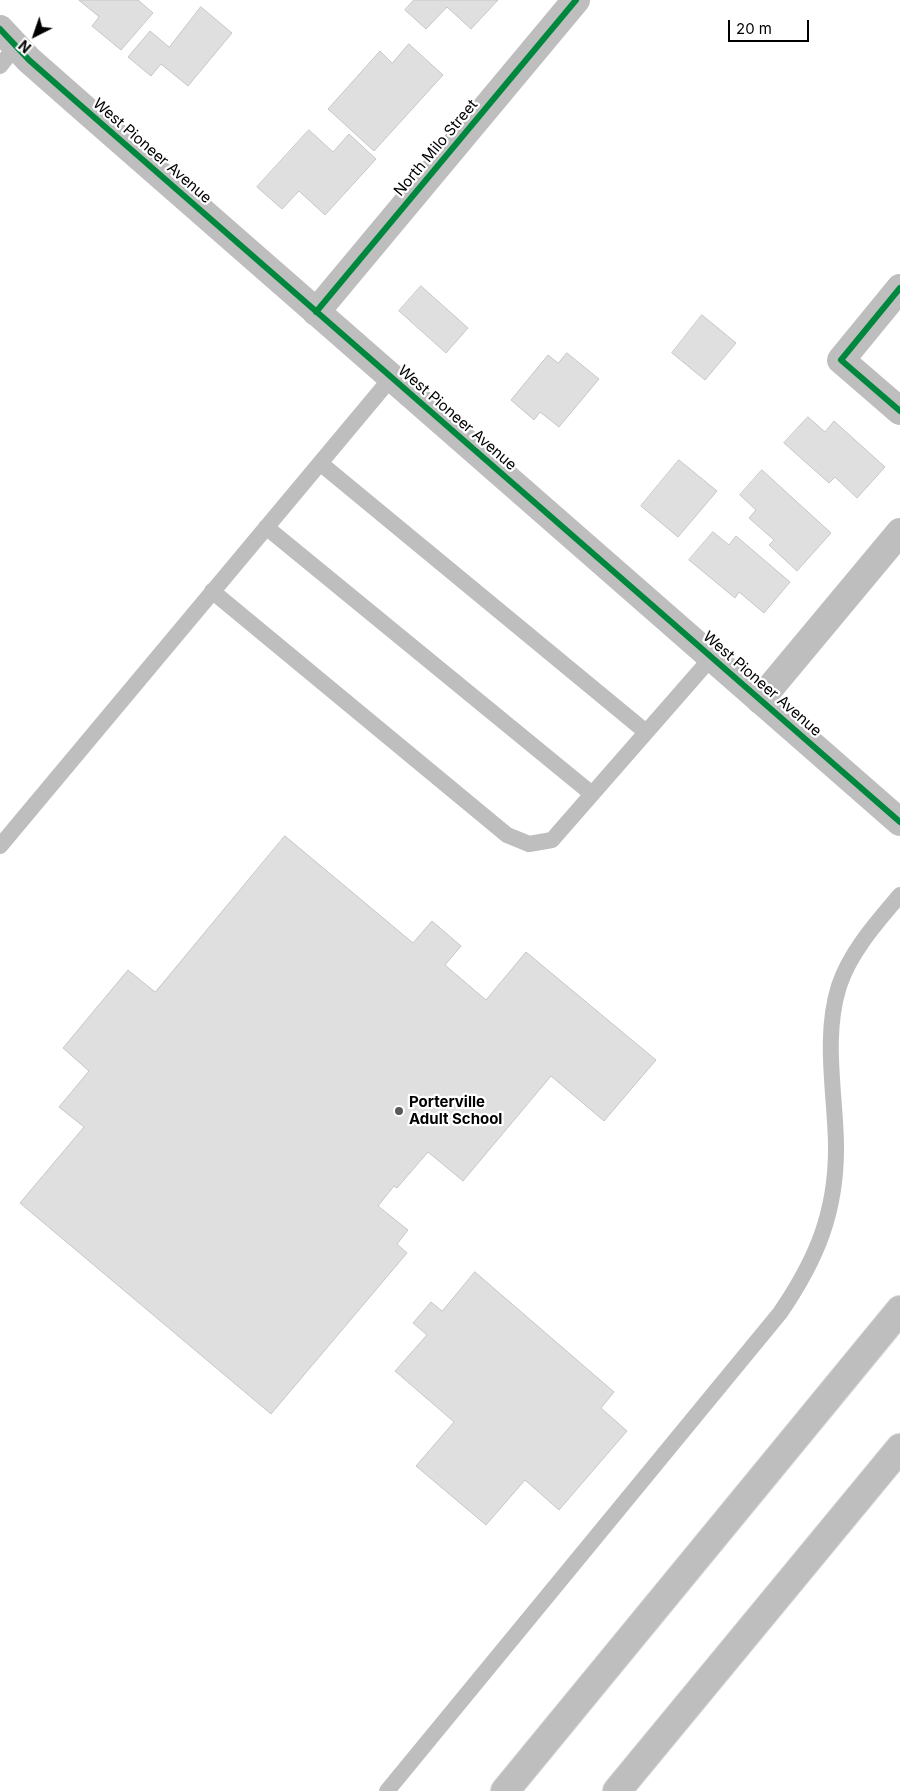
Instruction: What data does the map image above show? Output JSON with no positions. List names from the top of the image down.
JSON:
{
  "streets": {
    "main road": ["North Milo Street", "West Pioneer Avenue"]
  },
  "crossings": [
    ["North Milo Street", "West Pioneer Avenue"]
  ],
  "places": ["Porterville Adult School"],
  "scale_bar": "20 m",
  "north": "bottom left"
}
